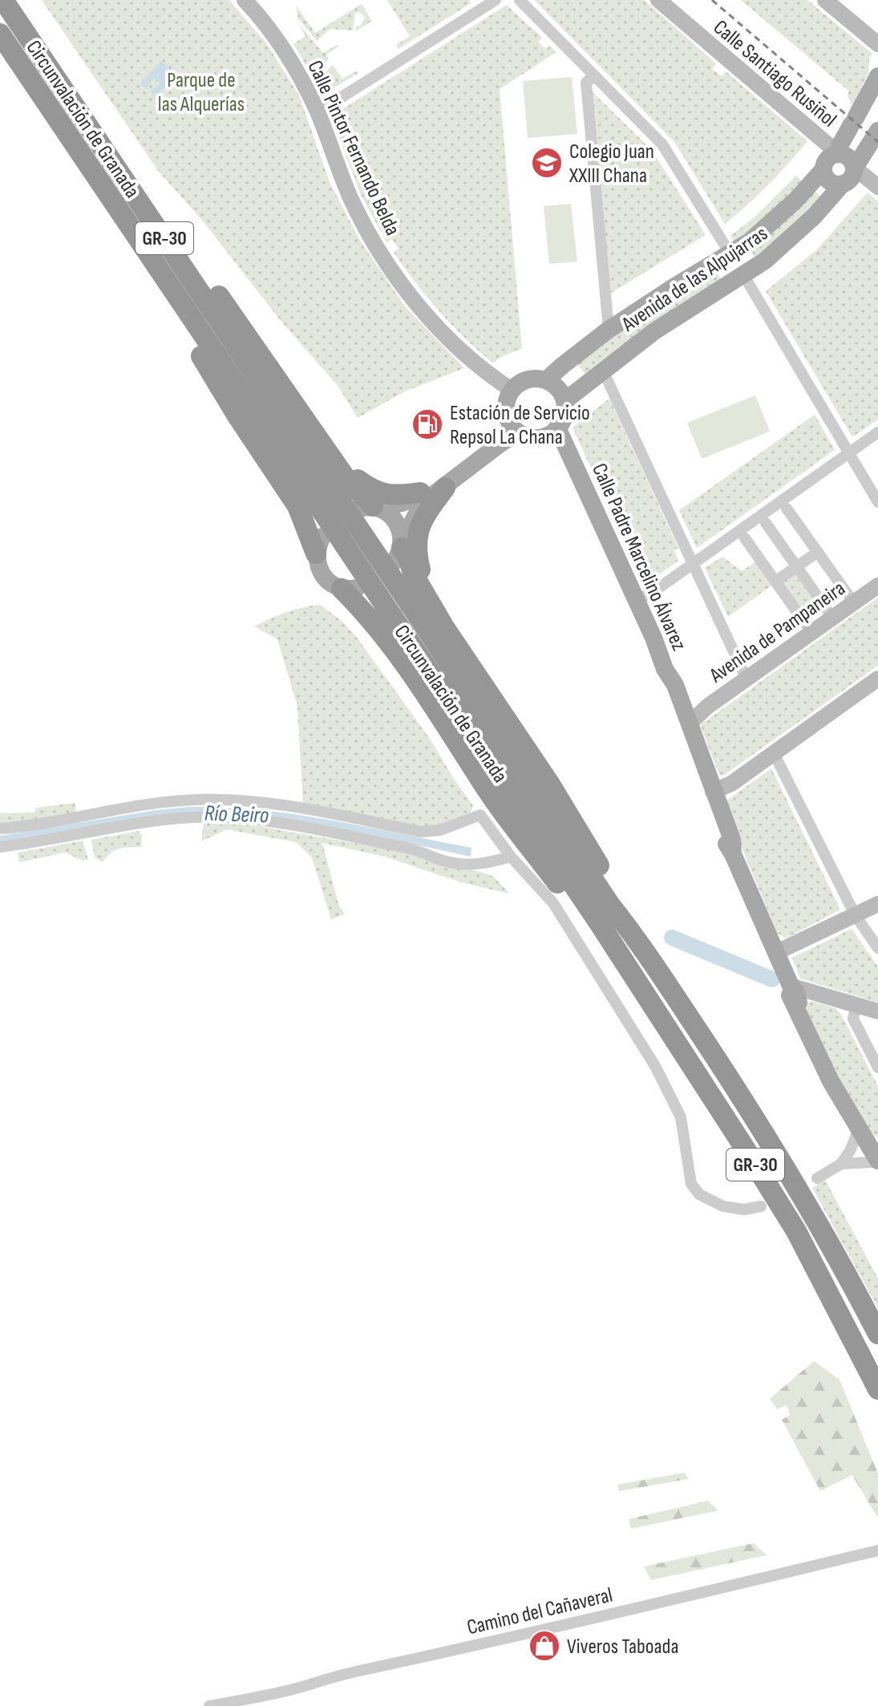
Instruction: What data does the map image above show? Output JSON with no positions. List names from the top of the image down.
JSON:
{
  "streets": {
    "highway": ["Circunvalación de Granada", "GR-30"],
    "main road": ["Avenida de las Alpujarras", "Calle Padre Marcelino Álvarez"],
    "street": [
      "Calle Santiago Rusiñol",
      "Calle Pintor Fernando Belda",
      "Avenida de Pampaneira",
      "Camino del Cañaveral"
    ]
  },
  "crossings": [
    ["Calle Santiago Rusiñol", "Avenida de las Alpujarras"],
    ["Calle Pintor Fernando Belda", "Avenida de las Alpujarras"],
    ["Calle Pintor Fernando Belda", "Calle Padre Marcelino Álvarez"],
    ["Avenida de las Alpujarras", "Calle Padre Marcelino Álvarez"],
    ["Calle Padre Marcelino Álvarez", "Avenida de Pampaneira"]
  ],
  "water": ["Río Beiro"],
  "parks": ["Parque de las Alquerías"],
  "places": {
    "school or university": ["Colegio Juan XXIII Chana"],
    "fuel station": ["Estación de Servicio Repsol La Chana"],
    "shop": ["Viveros Taboada"]
  }
}
